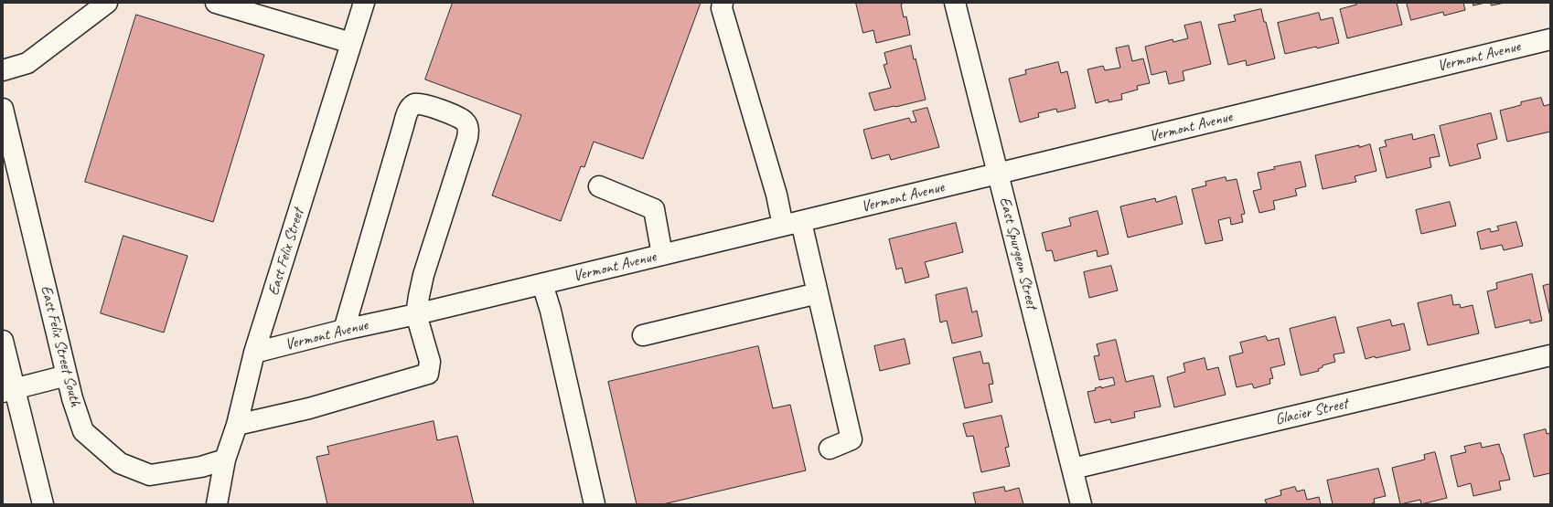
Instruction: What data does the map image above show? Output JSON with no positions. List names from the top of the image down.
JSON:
{
  "streets": {
    "street": [
      "Vermont Avenue",
      "East Felix Street",
      "East Spurgeon Street",
      "East Felix Street South",
      "Glacier Street"
    ]
  },
  "crossings": [
    ["Vermont Avenue", "East Felix Street"],
    ["Vermont Avenue", "East Spurgeon Street"],
    ["East Felix Street", "East Felix Street South"],
    ["East Spurgeon Street", "Glacier Street"]
  ]
}
